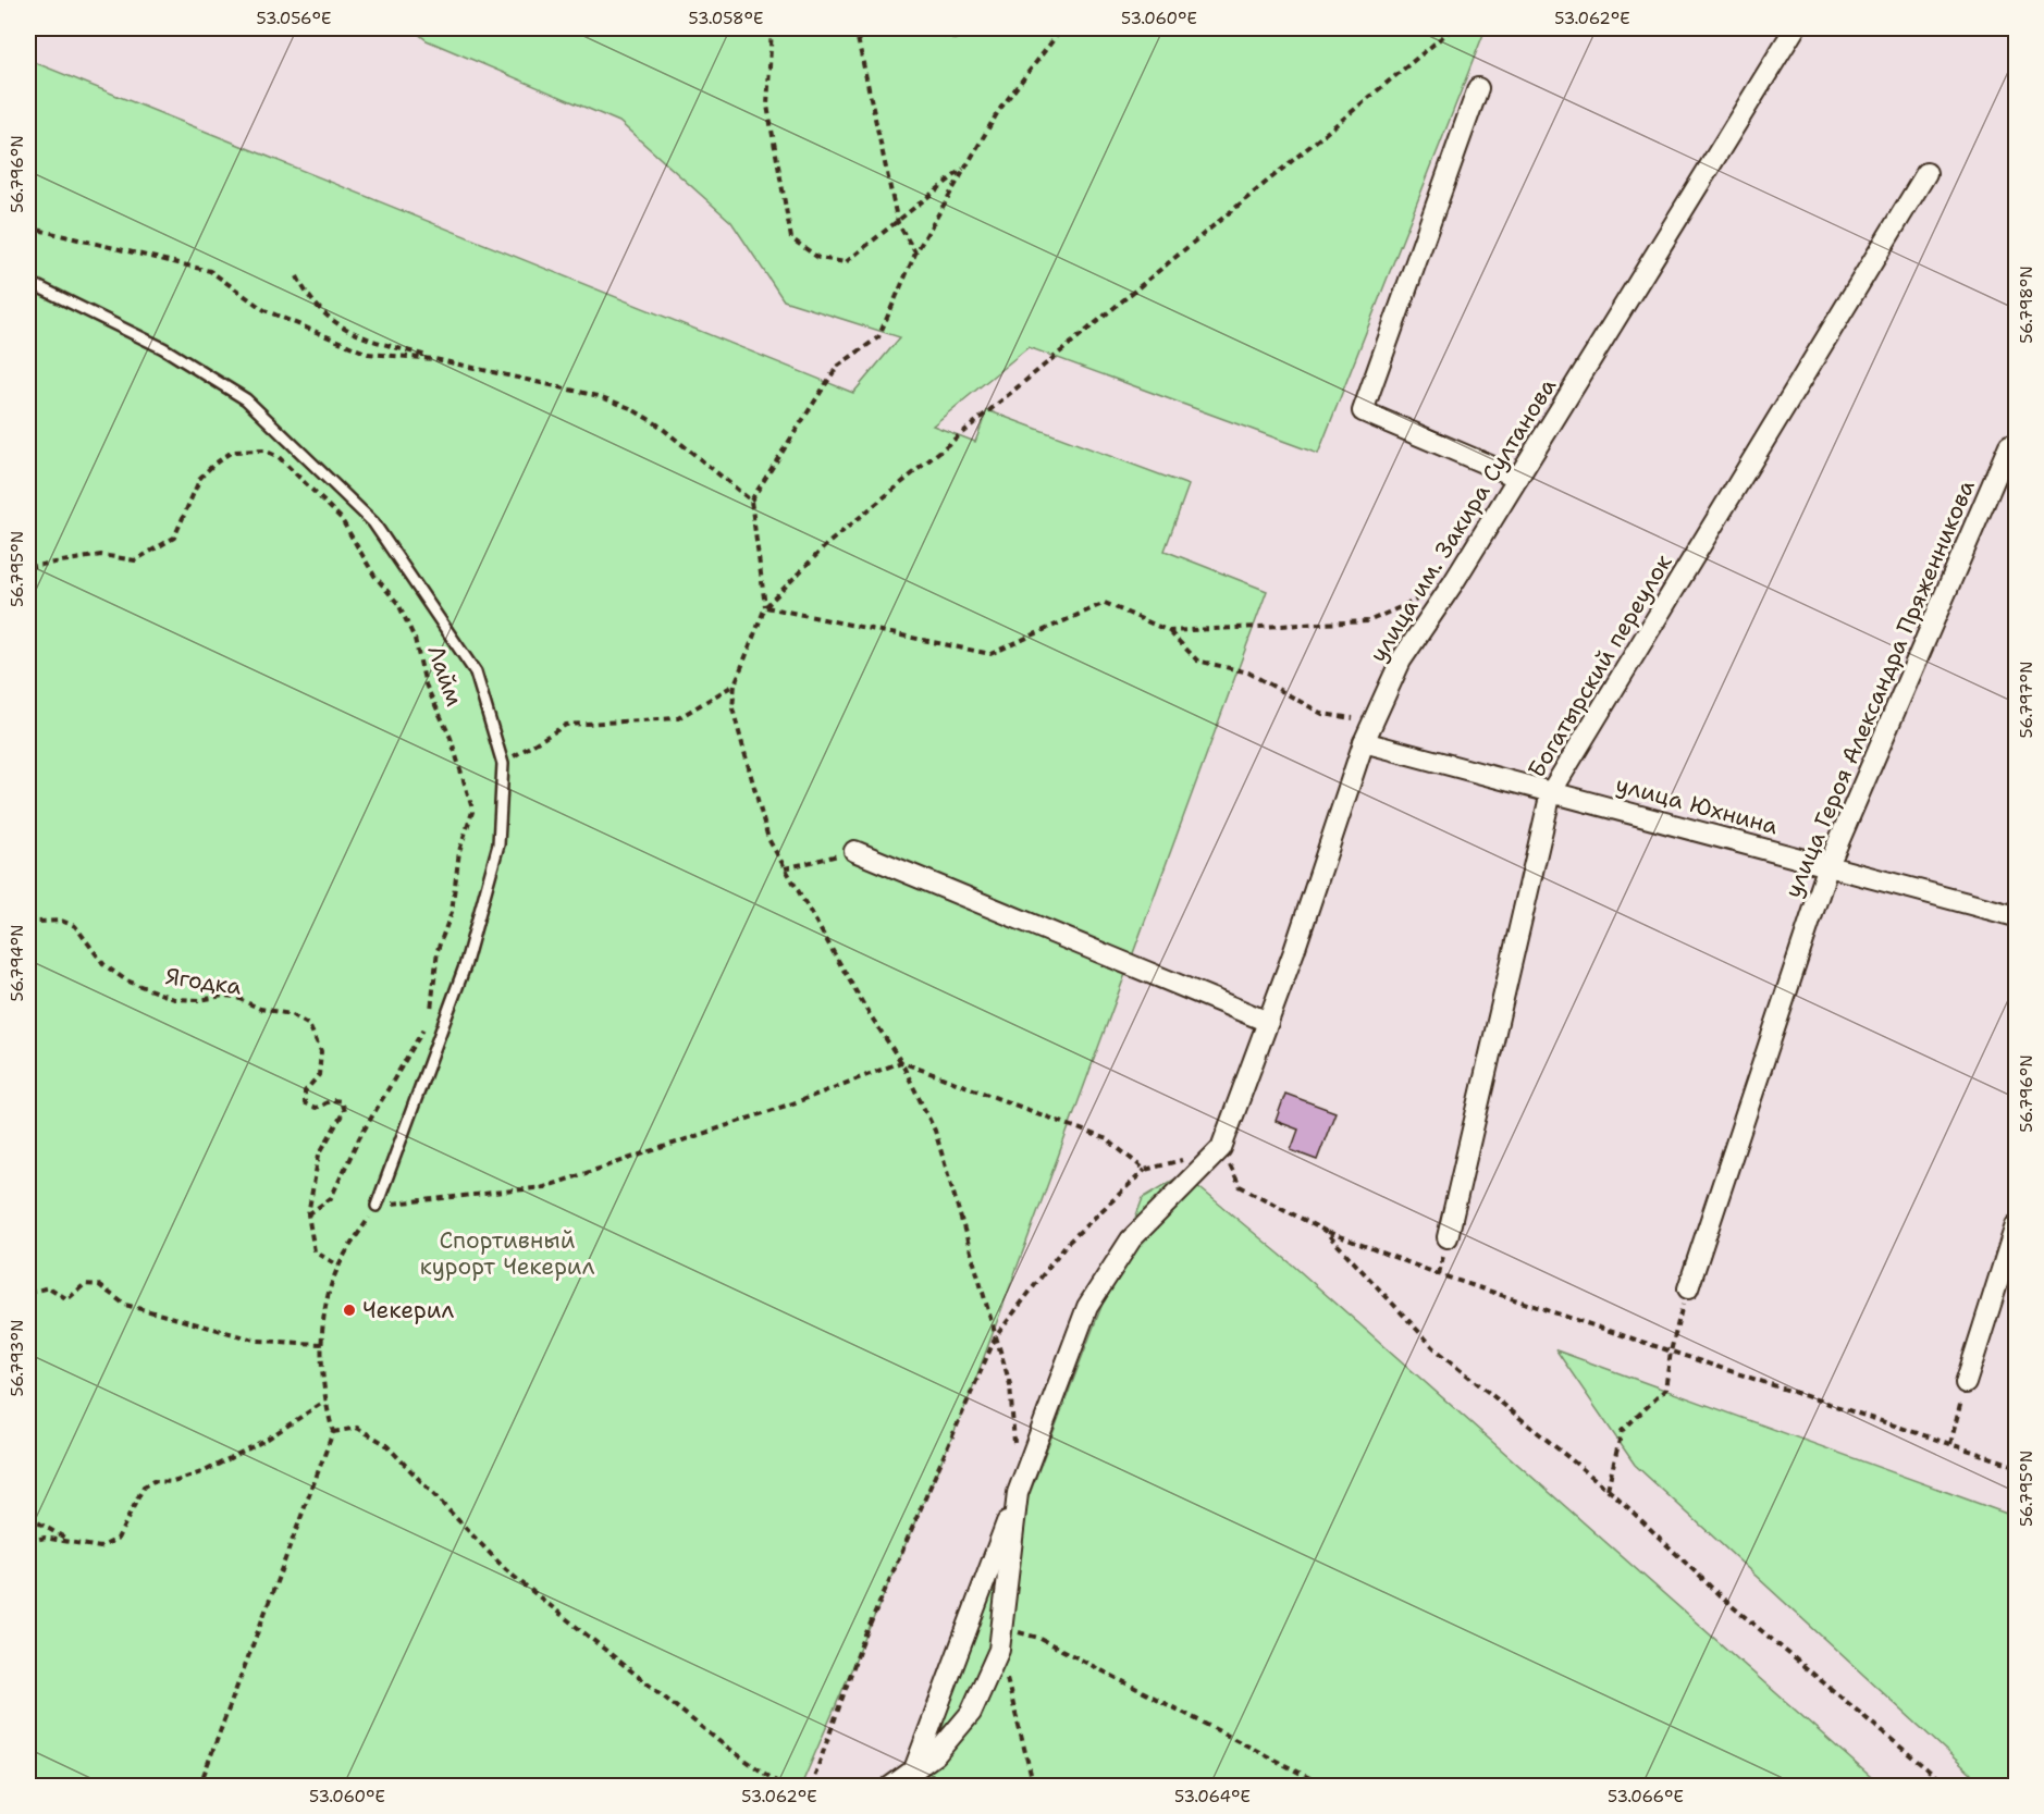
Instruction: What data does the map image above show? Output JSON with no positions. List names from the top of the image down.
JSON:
{
  "streets": {
    "street": [
      "улица им. Закира Султанова",
      "Богатырский переулок",
      "улица Героя Александра Пряженникова",
      "улица Юхнина"
    ],
    "path": ["Лайм", "Ягодка"]
  },
  "crossings": [
    ["улица им. Закира Султанова", "улица Юхнина"],
    ["Богатырский переулок", "улица Юхнина"],
    ["улица Героя Александра Пряженникова", "улица Юхнина"]
  ],
  "parks": ["Спортивный курорт Чекерил"],
  "places": ["Чекерил"],
  "coordinates": [
    "53.056°E",
    "53.058°E",
    "53.060°E",
    "53.062°E",
    "56.796°N",
    "56.798°N",
    "56.795°N",
    "56.797°N",
    "56.794°N",
    "56.793°N",
    "53.064°E",
    "53.066°E"
  ]
}
